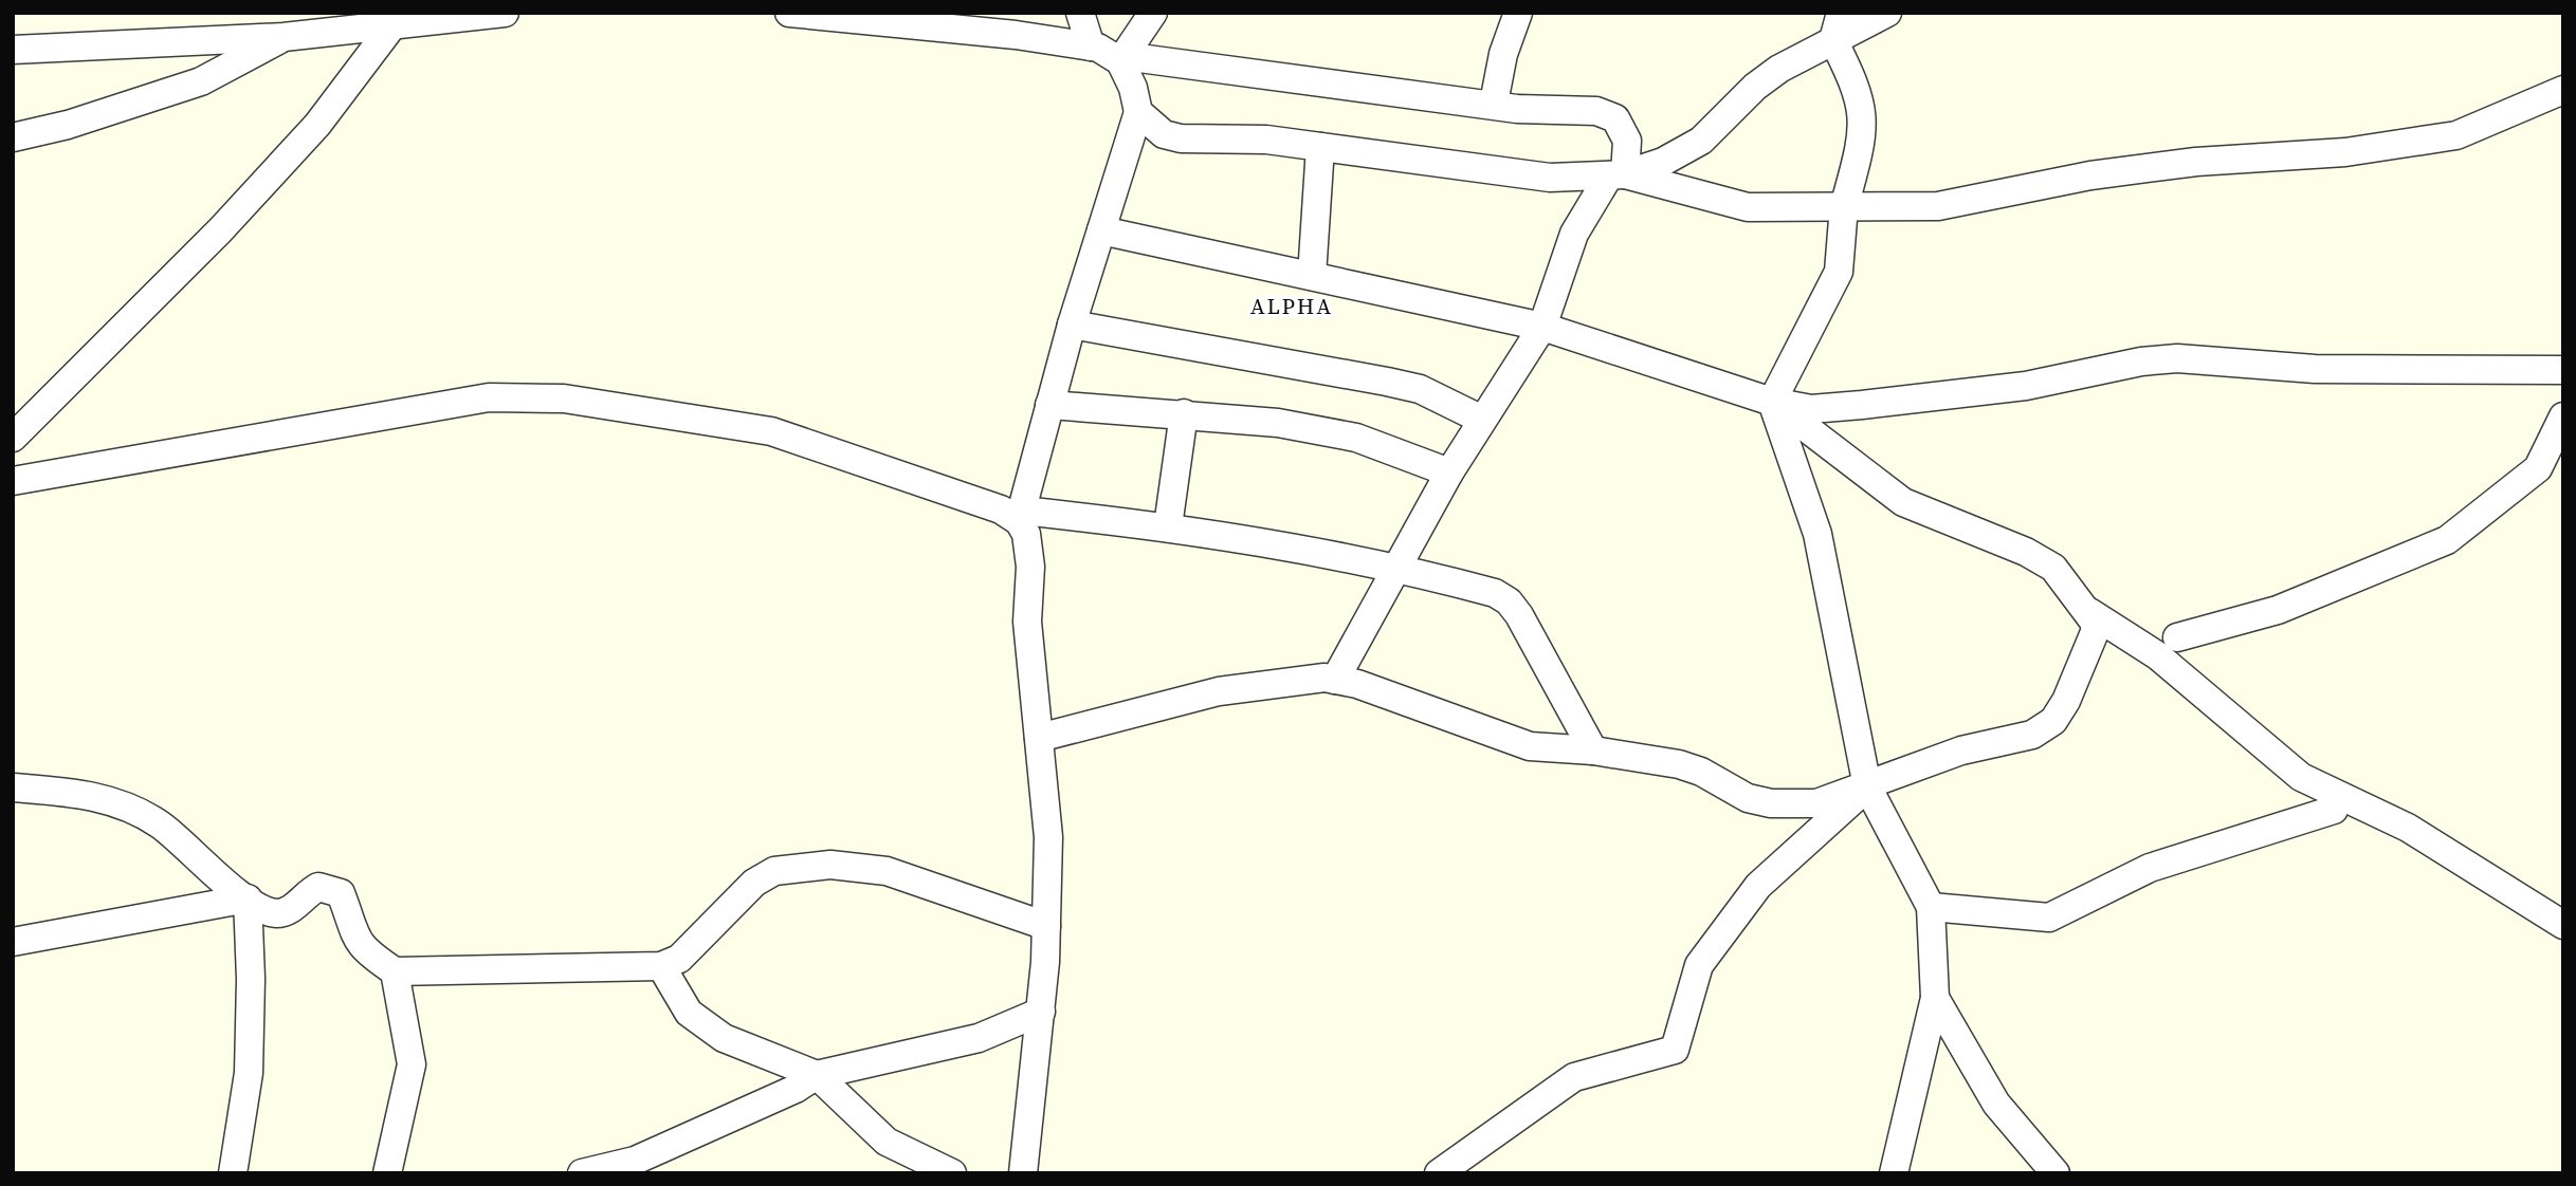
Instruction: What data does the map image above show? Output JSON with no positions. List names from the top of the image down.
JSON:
{
  "districts": ["ALPHA"]
}
